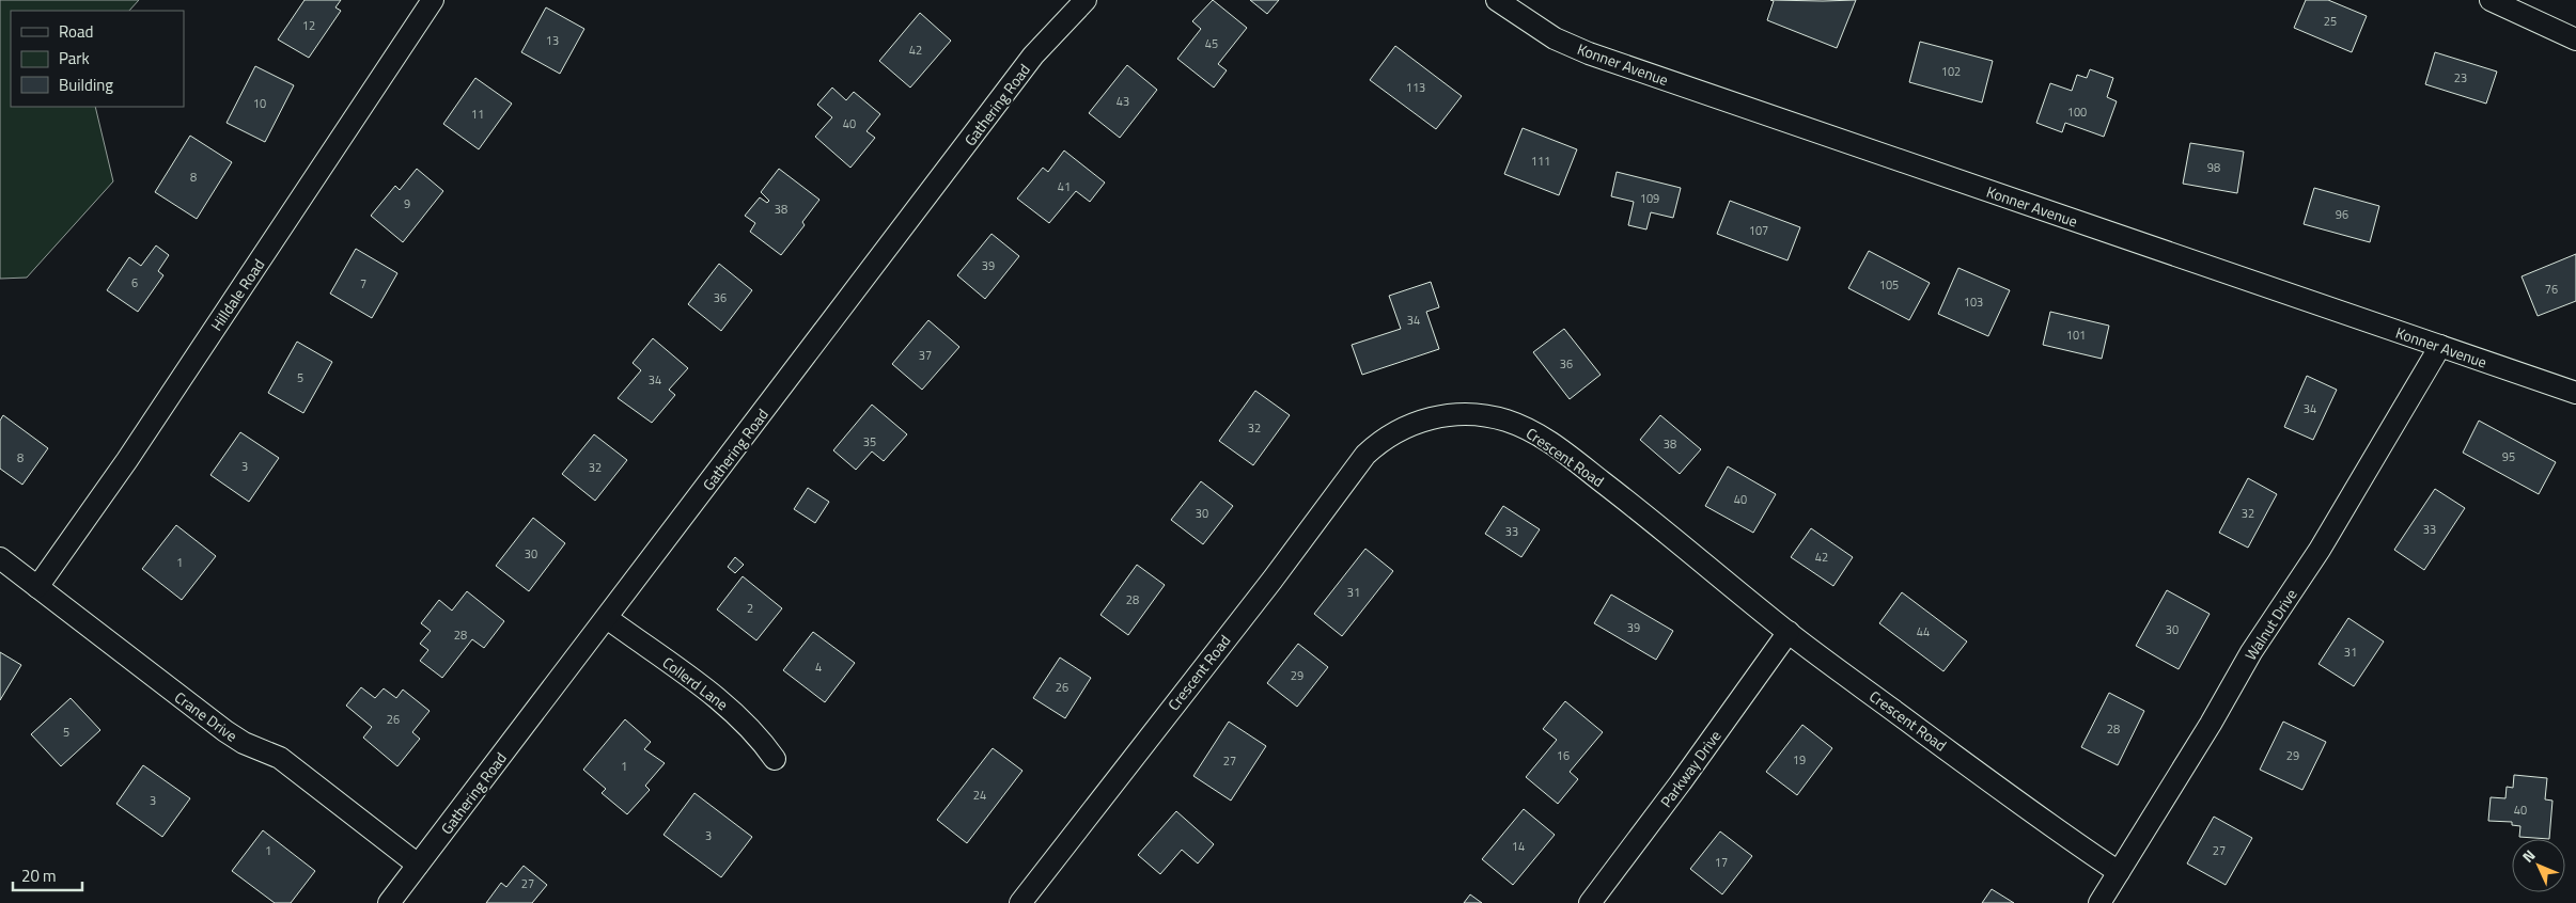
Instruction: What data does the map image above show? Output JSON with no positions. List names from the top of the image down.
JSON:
{
  "streets": {
    "street": [
      "Konner Avenue",
      "Gathering Road",
      "Hilldale Road",
      "Crescent Road",
      "Walnut Drive",
      "Collerd Lane",
      "Crane Drive",
      "Parkway Drive"
    ]
  },
  "crossings": [
    ["Konner Avenue", "Walnut Drive"],
    ["Gathering Road", "Collerd Lane"],
    ["Gathering Road", "Crane Drive"],
    ["Hilldale Road", "Crane Drive"],
    ["Crescent Road", "Walnut Drive"],
    ["Crescent Road", "Parkway Drive"]
  ],
  "house_numbers": [
    "25",
    "12",
    "13",
    "45",
    "42",
    "102",
    "23",
    "113",
    "43",
    "10",
    "100",
    "11",
    "40",
    "111",
    "98",
    "8",
    "41",
    "109",
    "9",
    "38",
    "96",
    "107",
    "39",
    "6",
    "7",
    "105",
    "76",
    "36",
    "103",
    "34",
    "101",
    "37",
    "36",
    "5",
    "34",
    "34",
    "32",
    "35",
    "38",
    "95",
    "8",
    "3",
    "32",
    "40",
    "30",
    "32",
    "33",
    "33",
    "30",
    "42",
    "1",
    "31",
    "28",
    "2",
    "39",
    "30",
    "44",
    "28",
    "31",
    "4",
    "29",
    "26",
    "26",
    "28",
    "5",
    "16",
    "29",
    "19",
    "27",
    "1",
    "24",
    "3",
    "40",
    "3",
    "14",
    "1",
    "27",
    "17",
    "27"
  ],
  "legend": ["Road", "Park", "Building"],
  "scale_bar": "20 m",
  "north": "top left"
}
